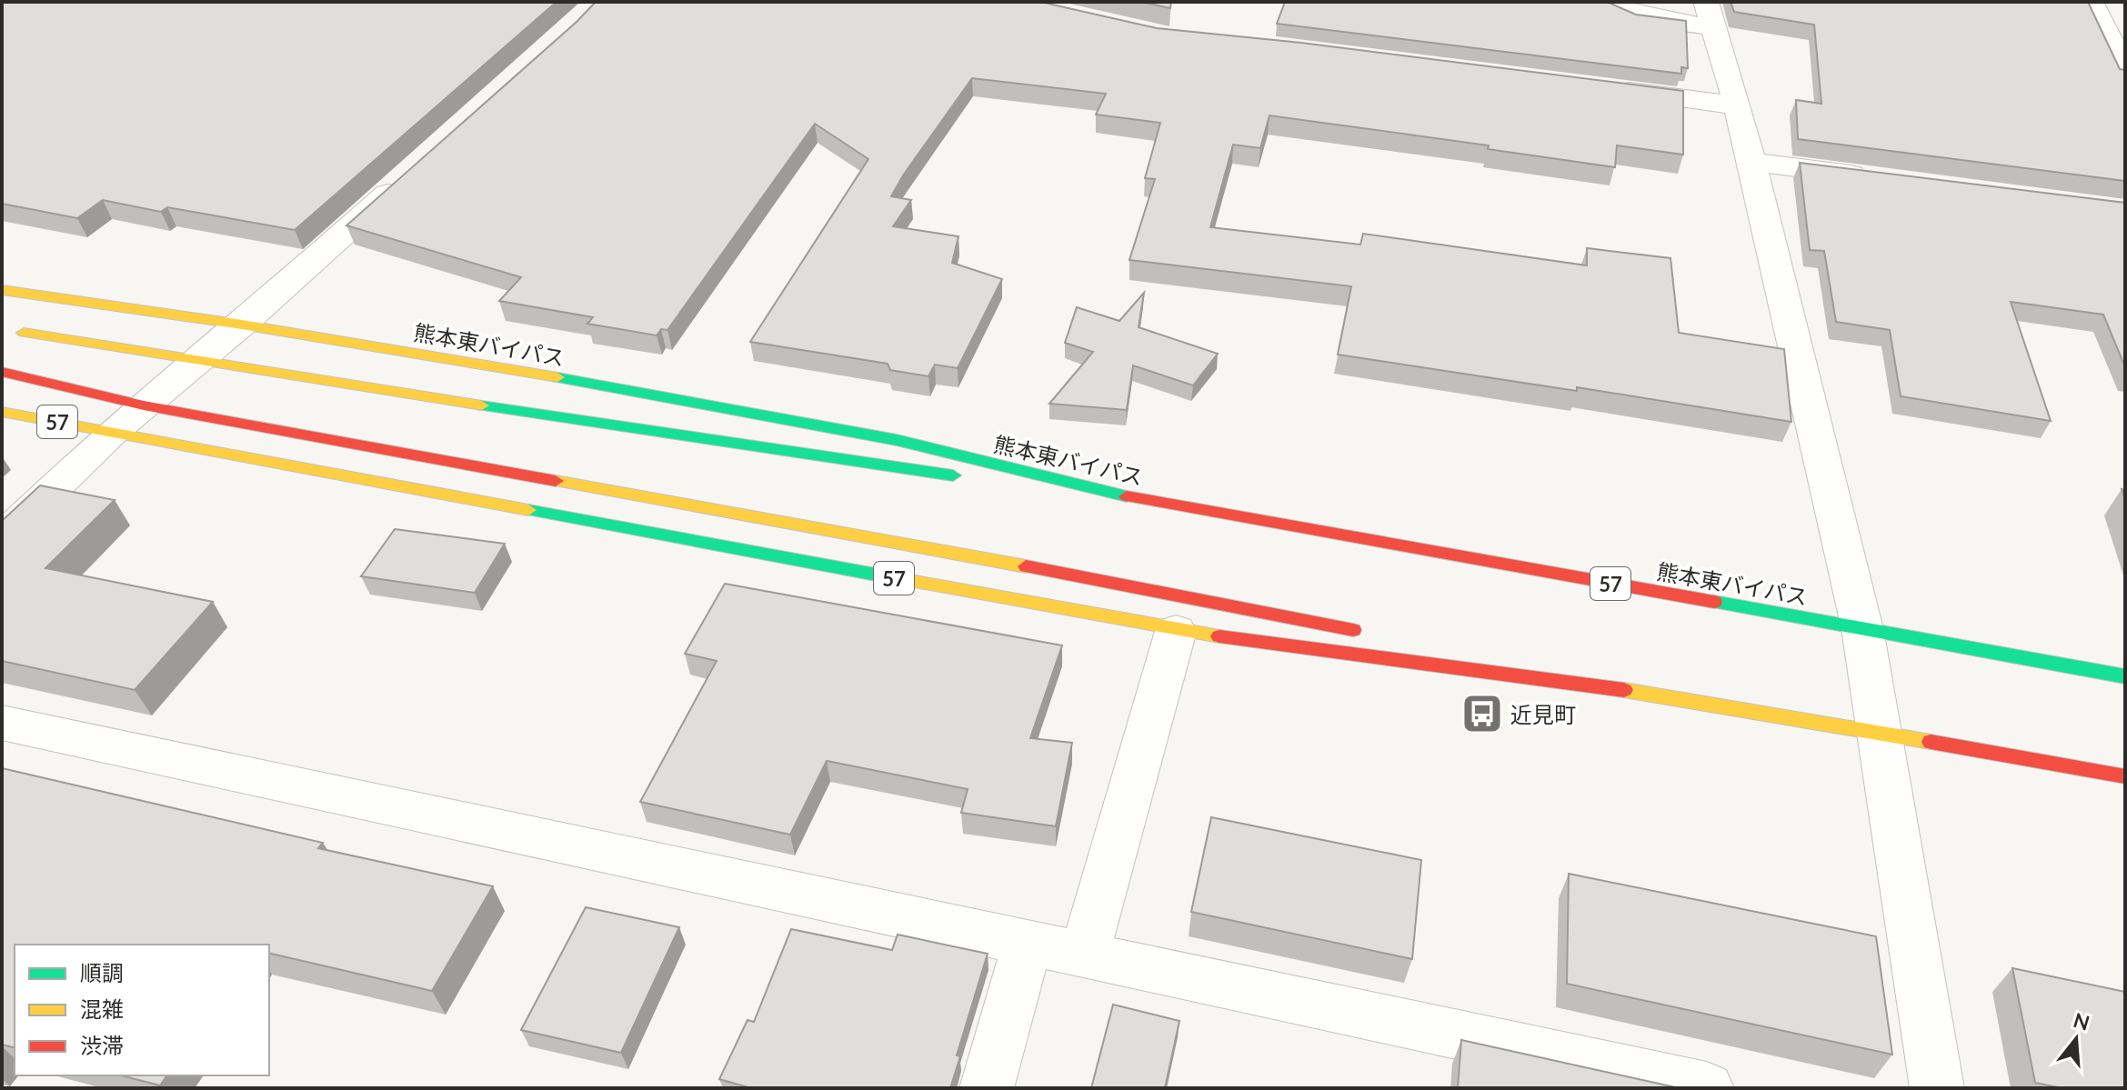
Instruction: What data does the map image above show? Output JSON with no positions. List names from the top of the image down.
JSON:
{
  "streets": {
    "highway": ["熊本東バイパス", "57"]
  },
  "places": {
    "bus stop": ["近見町"]
  },
  "legend": ["順調", "混雑", "渋滞"],
  "north": "top"
}
